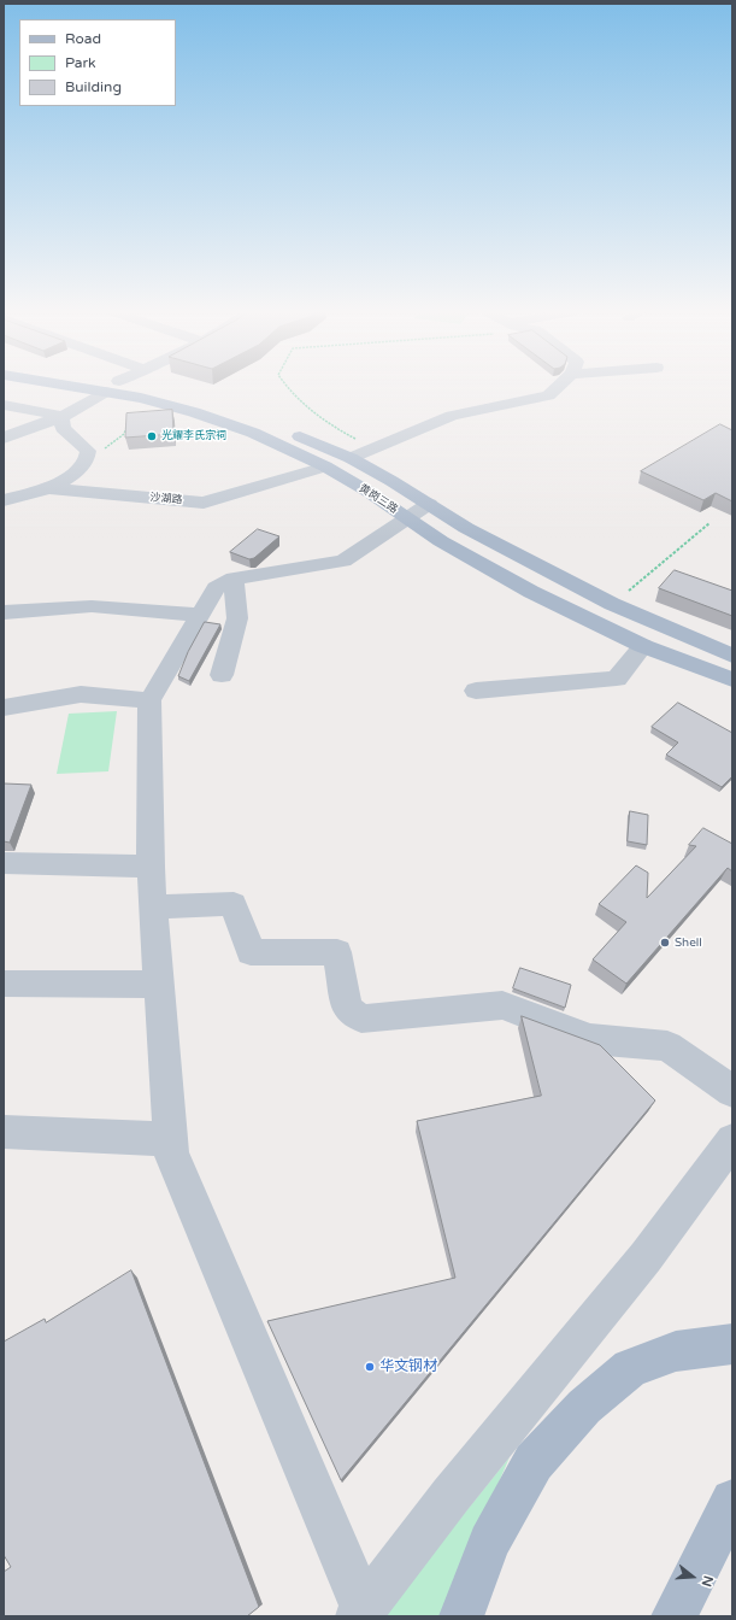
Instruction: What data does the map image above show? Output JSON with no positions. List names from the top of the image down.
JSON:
{
  "streets": {
    "main road": ["黄岗三路"],
    "street": ["沙湖路"]
  },
  "crossings": [
    ["沙湖路", "黄岗三路"]
  ],
  "places": ["光耀李氏宗祠", "Shell", "华文钢材"],
  "legend": ["Road", "Park", "Building"],
  "north": "right"
}
